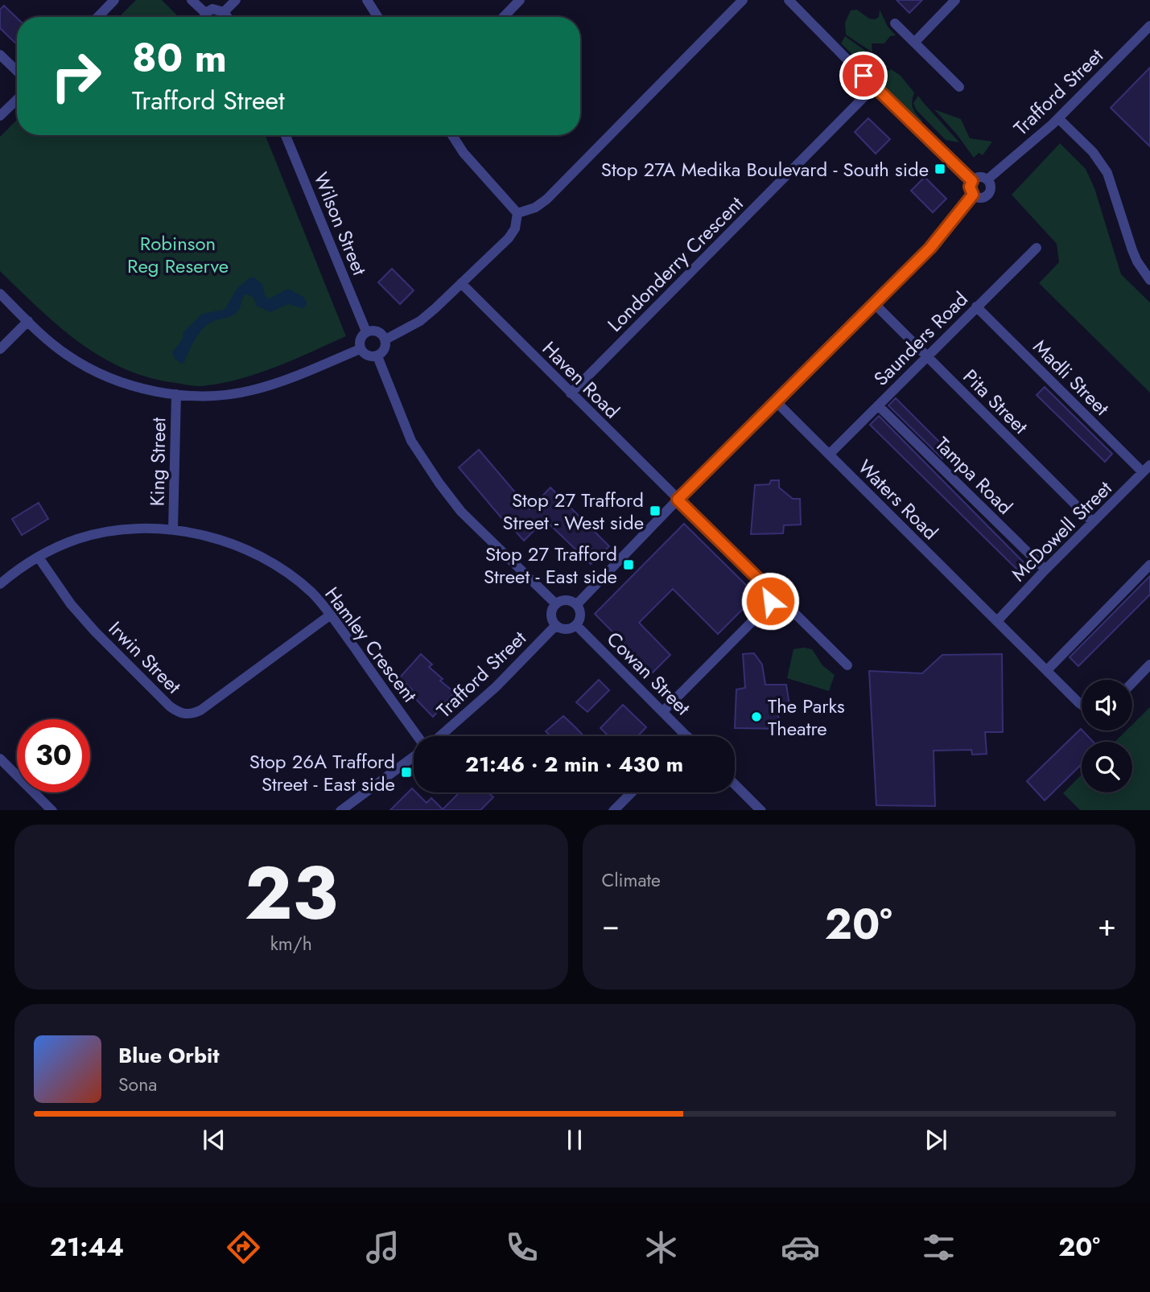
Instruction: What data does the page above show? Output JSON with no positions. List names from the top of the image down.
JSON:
{
  "streets": {
    "street": [
      "Trafford Street",
      "Wilson Street",
      "Londonderry Crescent",
      "Saunders Road",
      "Madli Street",
      "Haven Road",
      "Pita Street",
      "King Street",
      "Tampa Road",
      "Waters Road",
      "McDowell Street",
      "Hamley Crescent",
      "Irwin Street",
      "Cowan Street"
    ]
  },
  "crossings": [
    ["Trafford Street", "Cowan Street"],
    ["Londonderry Crescent", "Haven Road"],
    ["Saunders Road", "Madli Street"],
    ["Saunders Road", "Pita Street"],
    ["Saunders Road", "Tampa Road"],
    ["Saunders Road", "Waters Road"],
    ["Madli Street", "McDowell Street"],
    ["Pita Street", "McDowell Street"],
    ["King Street", "Hamley Crescent"],
    ["Tampa Road", "McDowell Street"],
    ["Waters Road", "McDowell Street"],
    ["Hamley Crescent", "Irwin Street"]
  ],
  "parks": ["Robinson Reg Reserve"],
  "places": {
    "transit": [
      "Stop 27A Medika Boulevard - South side",
      "Stop 27 Trafford Street - West side",
      "Stop 27 Trafford Street - East side",
      "Stop 26A Trafford Street - East side"
    ],
    "other": ["The Parks Theatre"]
  },
  "page": {
    "turn": ["80 m", "Trafford Street"],
    "limit": "30",
    "trip": "21:46 · 2 min · 430 m",
    "tile": [
      ["23", "km/h"],
      "Climate"
    ],
    "heat": ["−", "20°", "+"],
    "song": ["Blue Orbit", "Sona"],
    "tabs": ["21:44", "20°"]
  }
}
